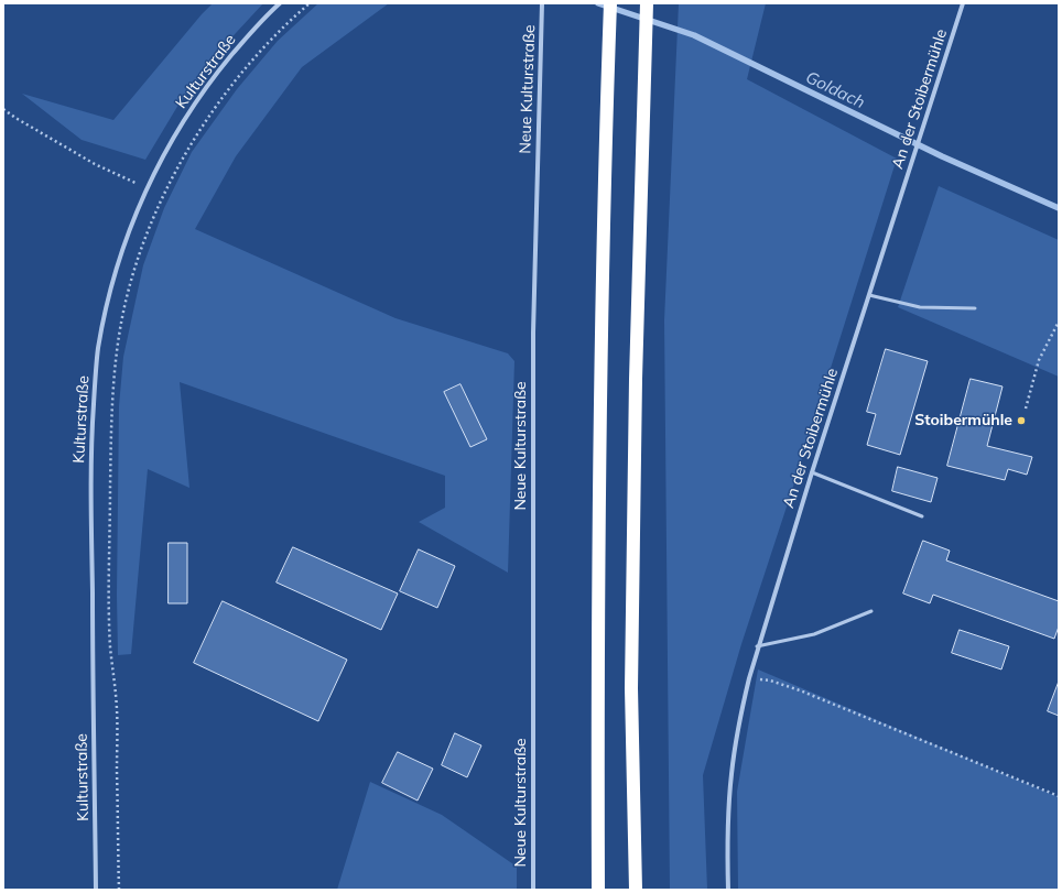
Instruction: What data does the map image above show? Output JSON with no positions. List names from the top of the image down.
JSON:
{
  "streets": {
    "street": ["Kulturstraße", "Neue Kulturstraße", "An der Stoibermühle"]
  },
  "water": ["Goldach"],
  "places": ["Stoibermühle"]
}
